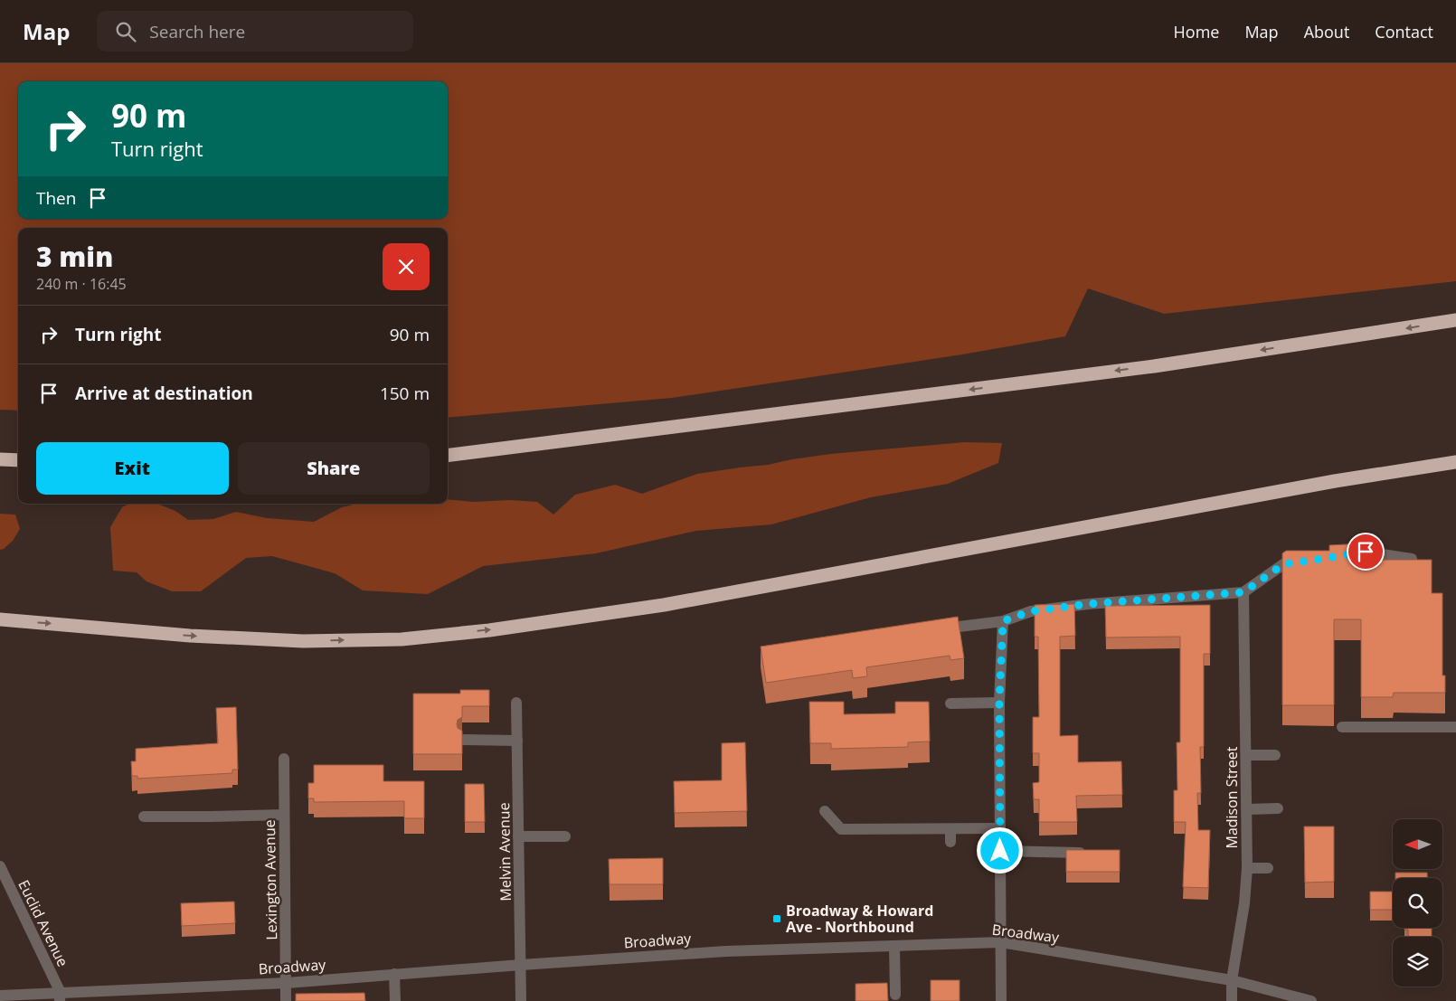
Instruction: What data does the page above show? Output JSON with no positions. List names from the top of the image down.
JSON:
{
  "streets": {
    "street": [
      "Madison Street",
      "Melvin Avenue",
      "Lexington Avenue",
      "Euclid Avenue",
      "Broadway"
    ]
  },
  "crossings": [
    ["Madison Street", "Broadway"],
    ["Melvin Avenue", "Broadway"],
    ["Lexington Avenue", "Broadway"],
    ["Euclid Avenue", "Broadway"]
  ],
  "places": {
    "transit": ["Broadway & Howard Ave - Northbound"]
  },
  "north": "left",
  "page": {
    "header": "Map",
    "search": "Search here",
    "nav": [
      "Home",
      "Map",
      "About",
      "Contact"
    ],
    "turn": ["90 m", "Turn right"],
    "then": "Then",
    "heading": ["3 min", "240 m · 16:45"],
    "list": [
      {
        "name": "Turn right",
        "value": "90 m"
      },
      {
        "name": "Arrive at destination",
        "value": "150 m"
      }
    ],
    "buttons": ["Exit", "Share"]
  }
}
